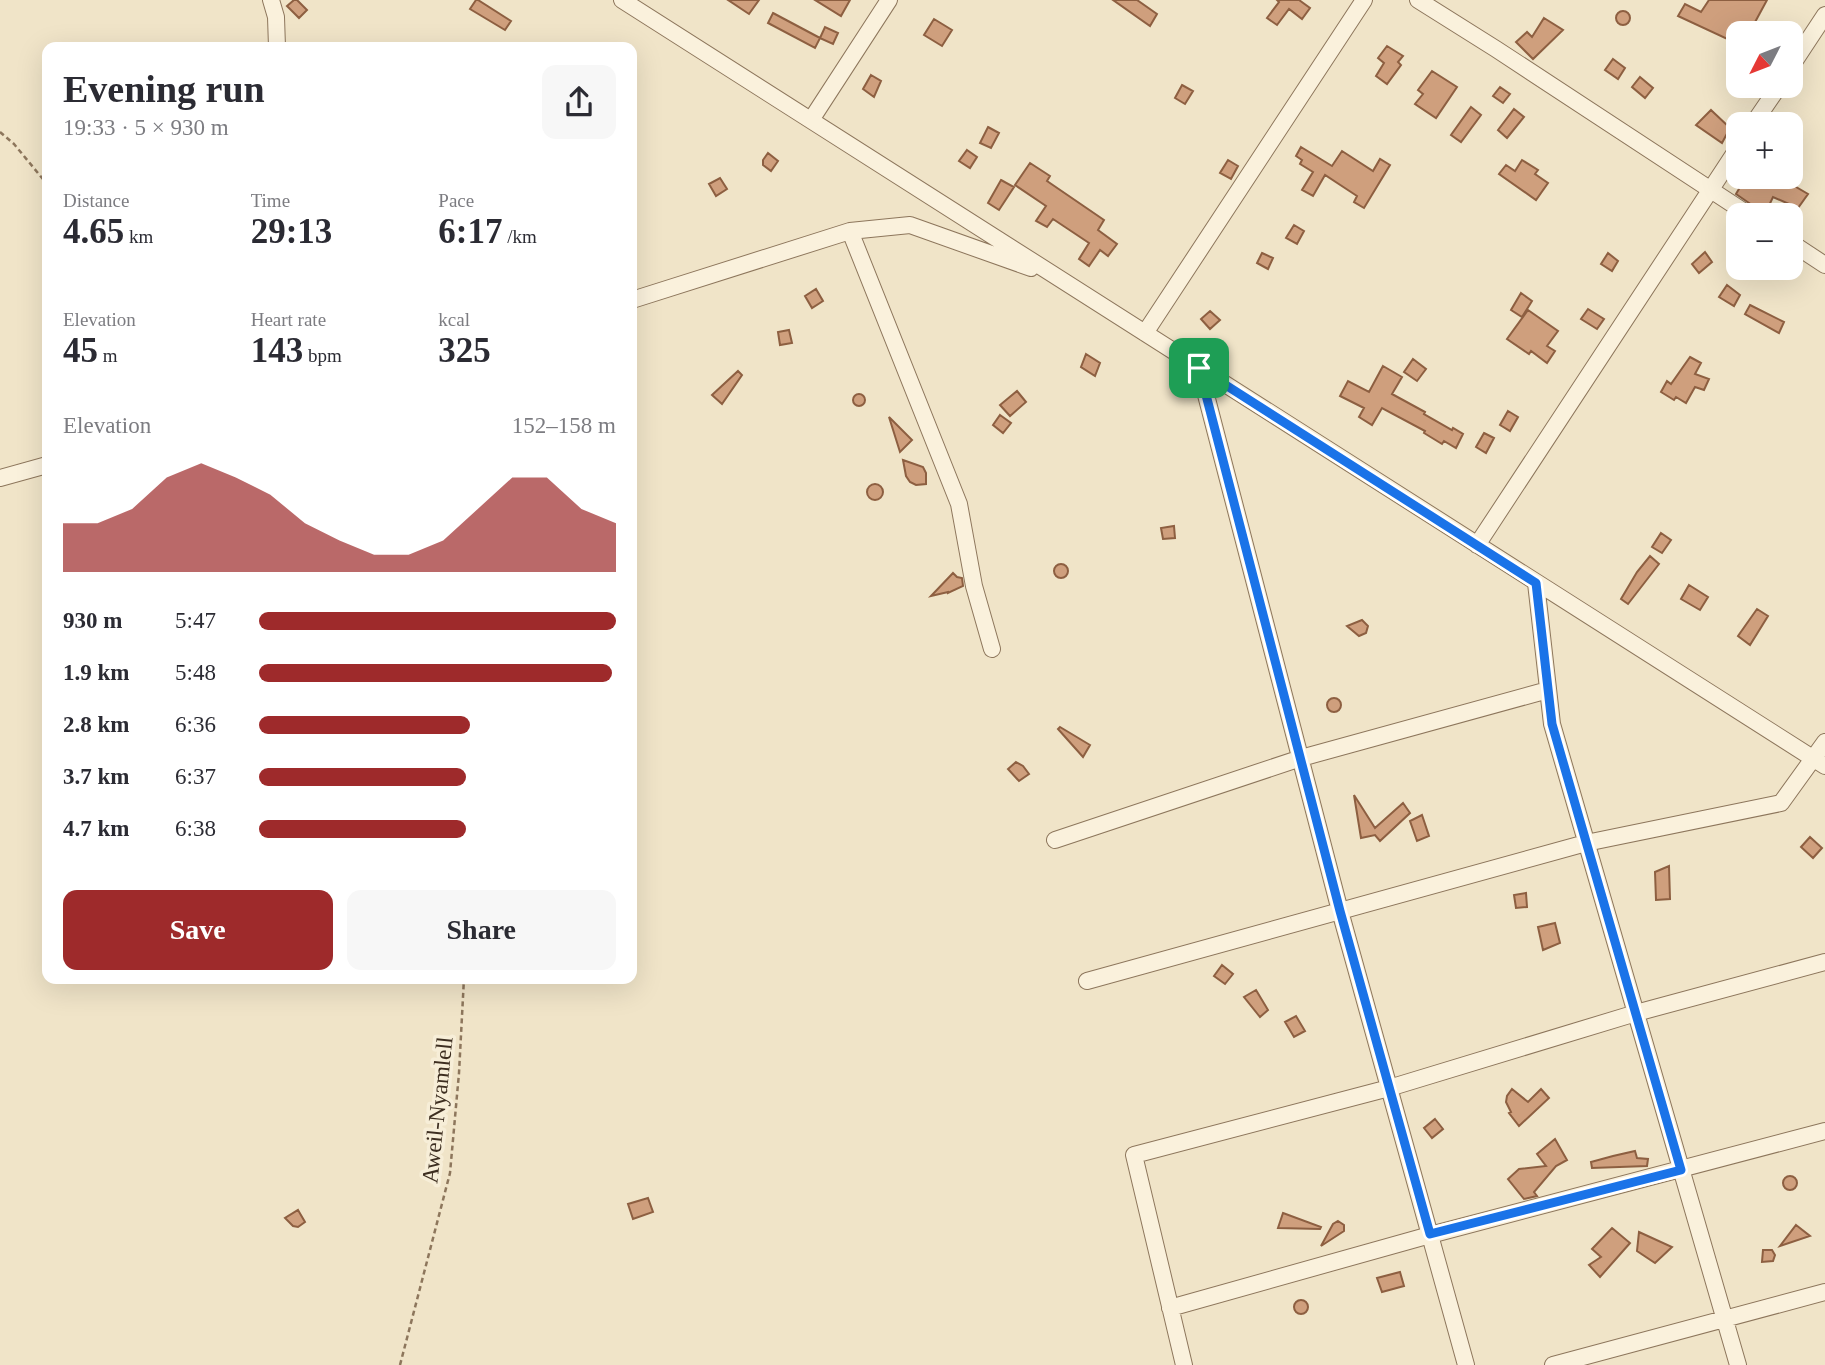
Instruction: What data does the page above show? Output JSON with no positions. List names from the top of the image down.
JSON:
{
  "streets": {
    "path": ["Aweil-Nyamlell"]
  },
  "north": "bottom left",
  "page": {
    "map_buttons": ["+", "−"],
    "heading": ["Evening run", "19:33 · 5 × 930 m"],
    "stats": [
      ["Distance", "4.65 km"],
      ["Time", "29:13"],
      ["Pace", "6:17 /km"],
      ["Elevation", "45 m"],
      ["Heart rate", "143 bpm"],
      ["kcal", "325"]
    ],
    "chart": ["Elevation", "152–158 m"],
    "list": [
      {
        "name": "930 m",
        "note": "5:47"
      },
      {
        "name": "1.9 km",
        "note": "5:48"
      },
      {
        "name": "2.8 km",
        "note": "6:36"
      },
      {
        "name": "3.7 km",
        "note": "6:37"
      },
      {
        "name": "4.7 km",
        "note": "6:38"
      }
    ],
    "buttons": ["Save", "Share"]
  }
}
